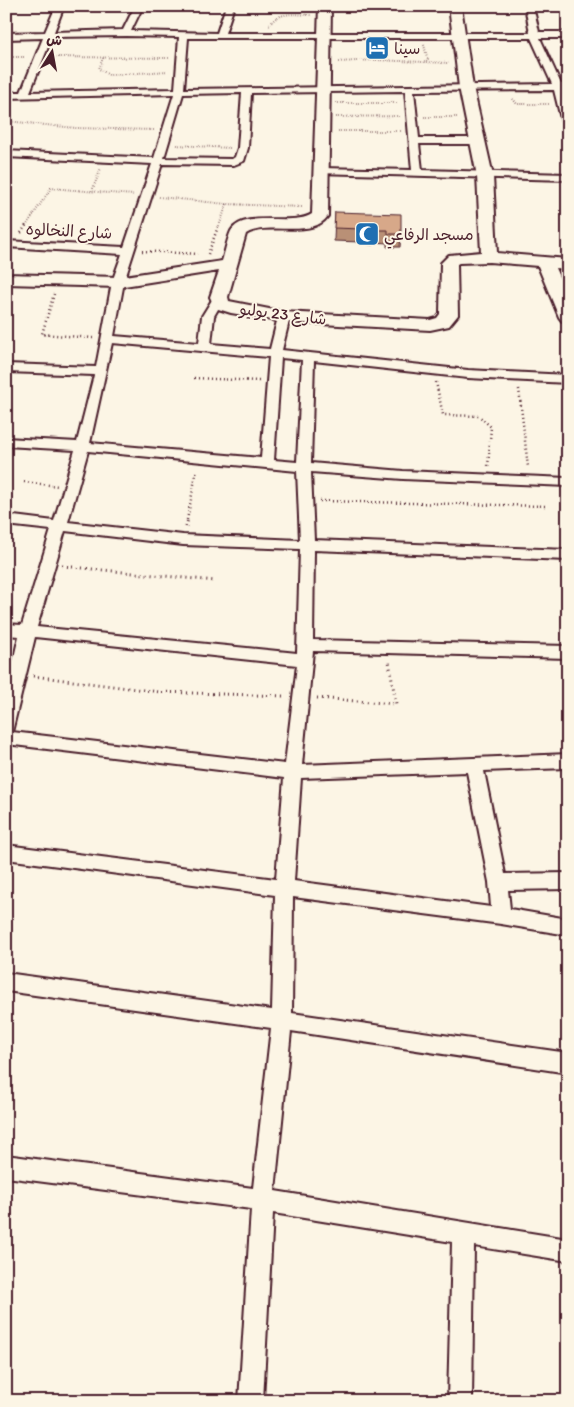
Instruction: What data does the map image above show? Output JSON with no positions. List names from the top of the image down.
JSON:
{
  "streets": {
    "street": ["شارع النخالوه", "شارع 23 يوليو"]
  },
  "places": {
    "hotel": ["سينا"],
    "mosque": ["مسجد الرفاعي"]
  },
  "north": "top"
}
